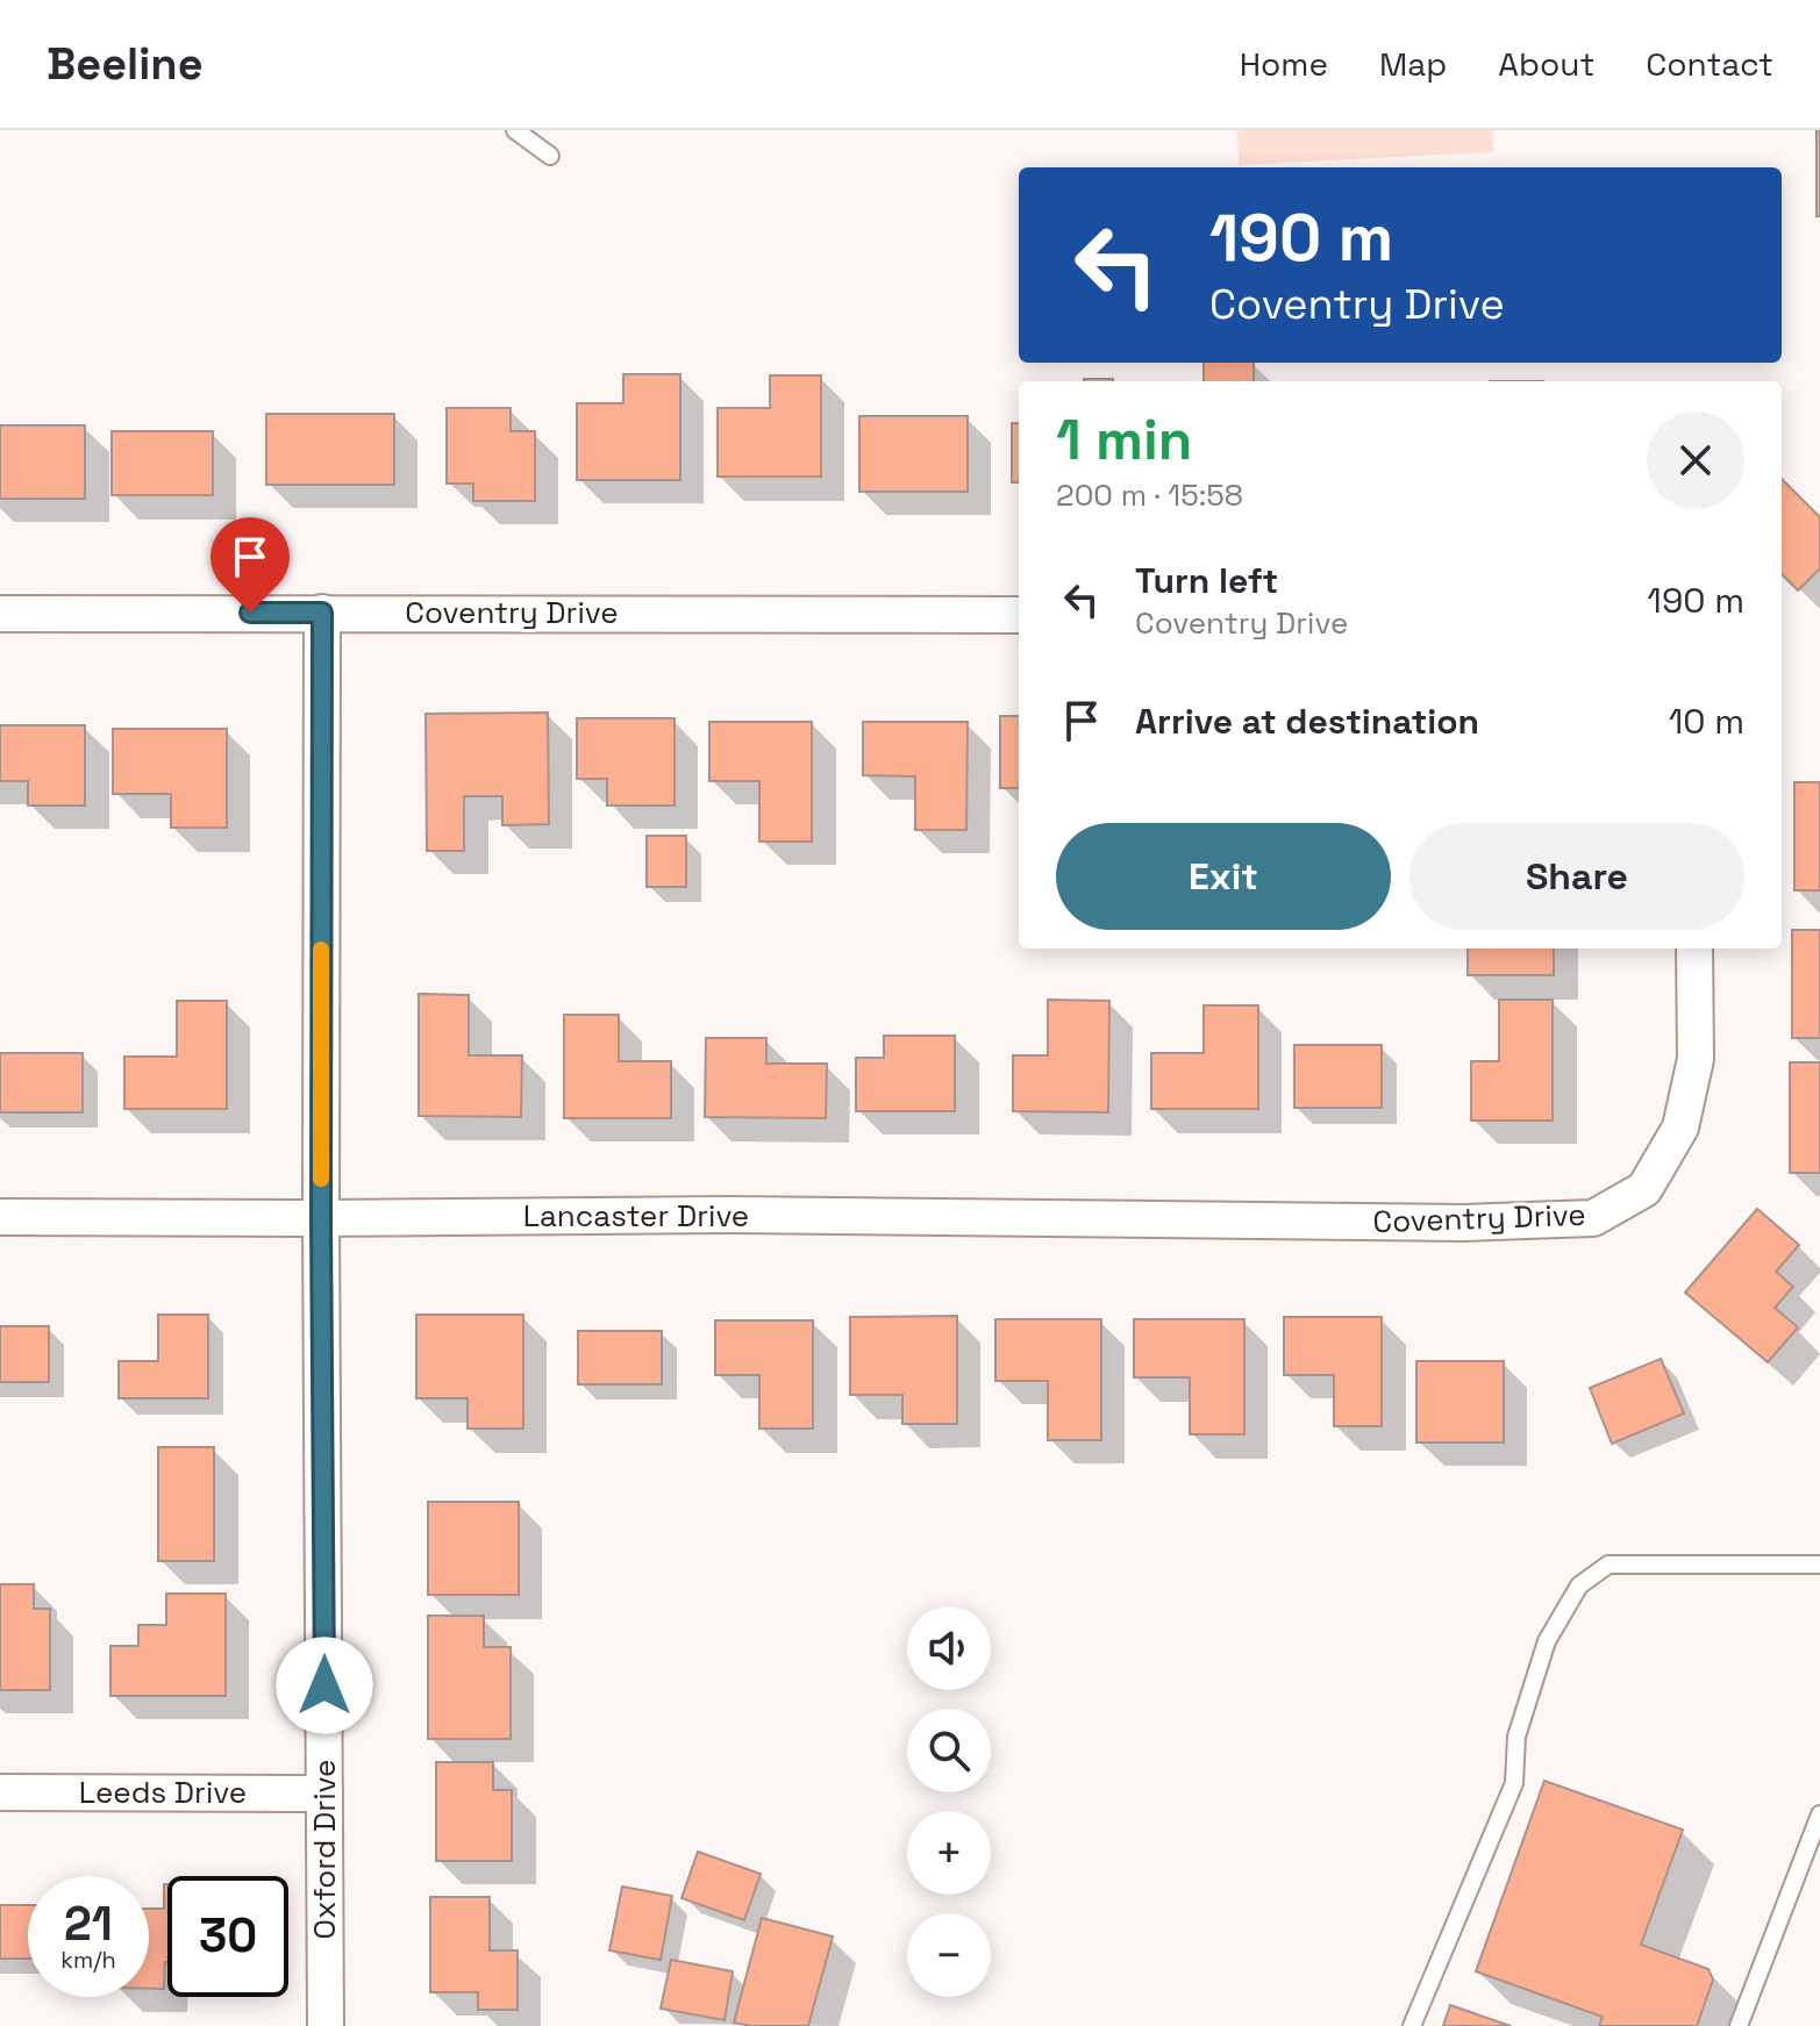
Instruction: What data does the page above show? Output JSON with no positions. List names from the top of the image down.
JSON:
{
  "streets": {
    "street": [
      "Coventry Drive",
      "Lancaster Drive",
      "Leeds Drive",
      "Oxford Drive"
    ]
  },
  "crossings": [
    ["Coventry Drive", "Lancaster Drive"],
    ["Coventry Drive", "Oxford Drive"],
    ["Lancaster Drive", "Oxford Drive"],
    ["Leeds Drive", "Oxford Drive"]
  ],
  "page": {
    "header": "Beeline",
    "nav": [
      "Home",
      "Map",
      "About",
      "Contact"
    ],
    "turn": ["190 m", "Coventry Drive"],
    "heading": ["1 min", "200 m · 15:58"],
    "list": [
      {
        "name": "Turn left",
        "note": "Coventry Drive",
        "value": "190 m"
      },
      {
        "name": "Arrive at destination",
        "value": "10 m"
      }
    ],
    "buttons": ["Exit", "Share"],
    "map_buttons": ["+", "−"],
    "speed": "21 km/h",
    "limit": "30"
  }
}
